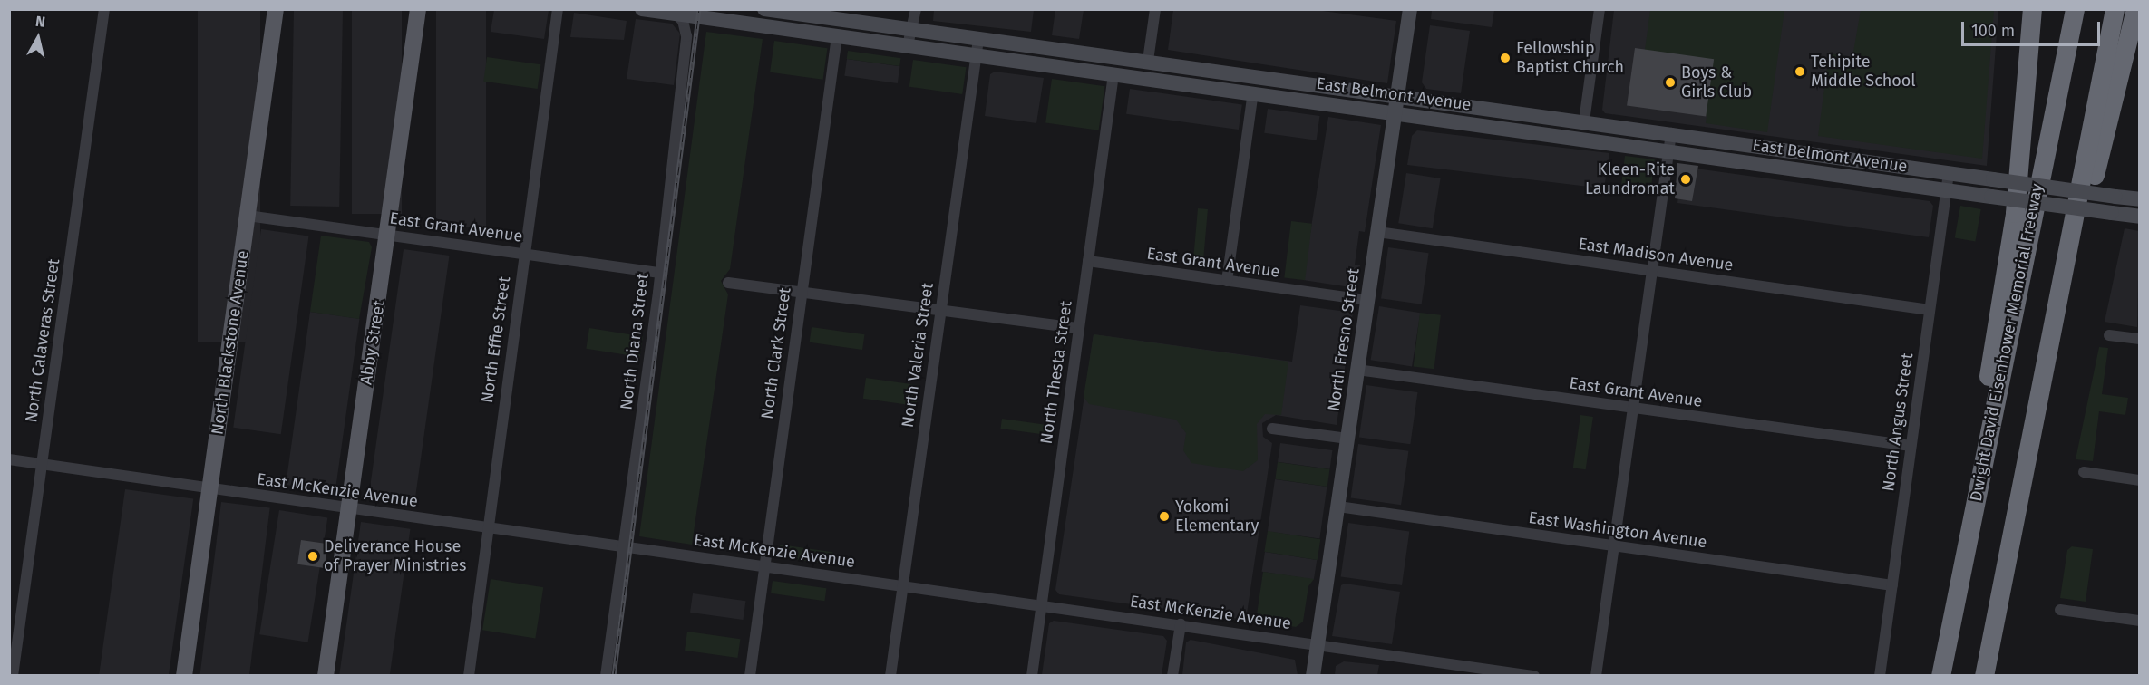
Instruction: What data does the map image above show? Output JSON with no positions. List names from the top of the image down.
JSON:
{
  "streets": {
    "highway": ["Dwight David Eisenhower Memorial Freeway"],
    "main road": [
      "East Belmont Avenue",
      "North Fresno Street",
      "North Blackstone Avenue",
      "Abby Street"
    ],
    "street": [
      "East Grant Avenue",
      "East Madison Avenue",
      "North Effie Street",
      "North Calaveras Street",
      "North Diana Street",
      "North Clark Street",
      "North Valeria Street",
      "North Thesta Street",
      "North Angus Street",
      "East McKenzie Avenue",
      "East Washington Avenue"
    ]
  },
  "crossings": [
    ["East Belmont Avenue", "North Fresno Street"],
    ["East Belmont Avenue", "North Diana Street"],
    ["East Belmont Avenue", "North Clark Street"],
    ["East Belmont Avenue", "North Valeria Street"],
    ["East Belmont Avenue", "North Thesta Street"],
    ["East Belmont Avenue", "North Angus Street"],
    ["East Grant Avenue", "North Effie Street"],
    ["East Grant Avenue", "North Fresno Street"],
    ["East Grant Avenue", "North Diana Street"],
    ["East Grant Avenue", "North Blackstone Avenue"],
    ["East Grant Avenue", "Abby Street"],
    ["East Grant Avenue", "North Thesta Street"],
    ["East Grant Avenue", "North Angus Street"],
    ["East Madison Avenue", "North Fresno Street"],
    ["East Madison Avenue", "North Angus Street"],
    ["North Effie Street", "East McKenzie Avenue"],
    ["North Fresno Street", "East McKenzie Avenue"],
    ["North Fresno Street", "East Washington Avenue"],
    ["North Calaveras Street", "East McKenzie Avenue"],
    ["North Diana Street", "East McKenzie Avenue"],
    ["North Blackstone Avenue", "East McKenzie Avenue"],
    ["Abby Street", "East McKenzie Avenue"],
    ["North Clark Street", "East McKenzie Avenue"],
    ["North Valeria Street", "East McKenzie Avenue"],
    ["North Thesta Street", "East McKenzie Avenue"],
    ["North Angus Street", "East Washington Avenue"]
  ],
  "places": [
    "Fellowship Baptist Church",
    "Tehipite Middle School",
    "Boys & Girls Club",
    "Kleen-Rite Laundromat",
    "Yokomi Elementary",
    "Deliverance House of Prayer Ministries"
  ],
  "scale_bar": "100 m",
  "north": "top"
}
